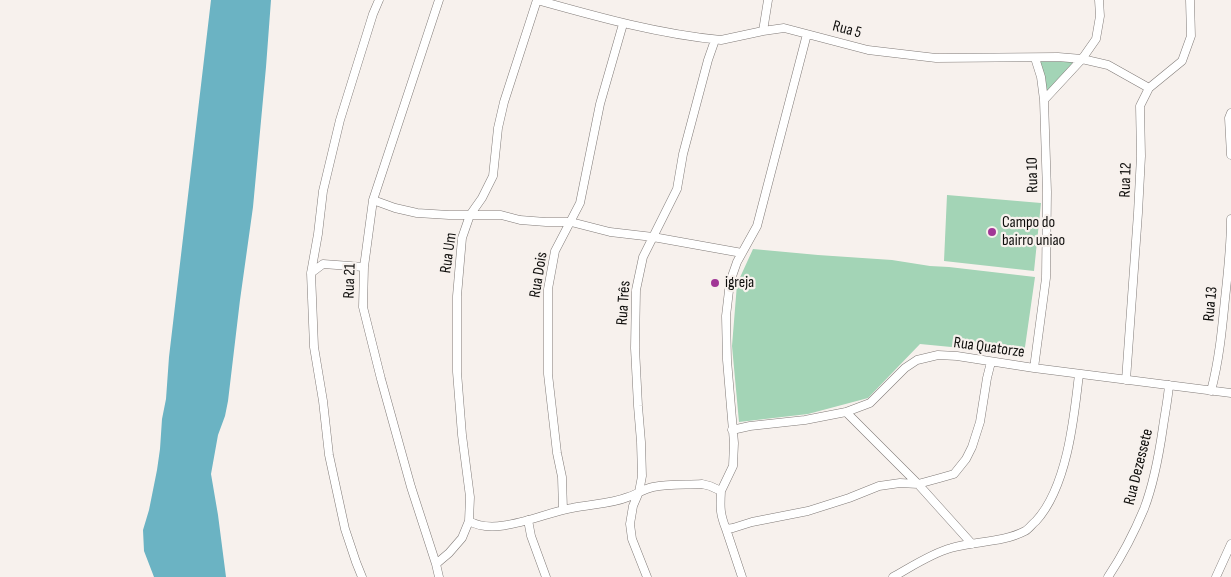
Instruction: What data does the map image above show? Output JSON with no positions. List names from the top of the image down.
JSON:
{
  "streets": {
    "street": [
      "Rua 5",
      "Rua 10",
      "Rua 12",
      "Rua Um",
      "Rua Dois",
      "Rua 21",
      "Rua Três",
      "Rua 13",
      "Rua Quatorze",
      "Rua Dezessete"
    ]
  },
  "crossings": [
    ["Rua 5", "Rua 10"],
    ["Rua 5", "Rua 12"],
    ["Rua 5", "Rua Um"],
    ["Rua 5", "Rua Dois"],
    ["Rua 5", "Rua Três"],
    ["Rua 10", "Rua Quatorze"],
    ["Rua 12", "Rua Quatorze"],
    ["Rua 13", "Rua Quatorze"],
    ["Rua Quatorze", "Rua Dezessete"]
  ],
  "places": ["Campo do bairro uniao", "igreja"]
}
